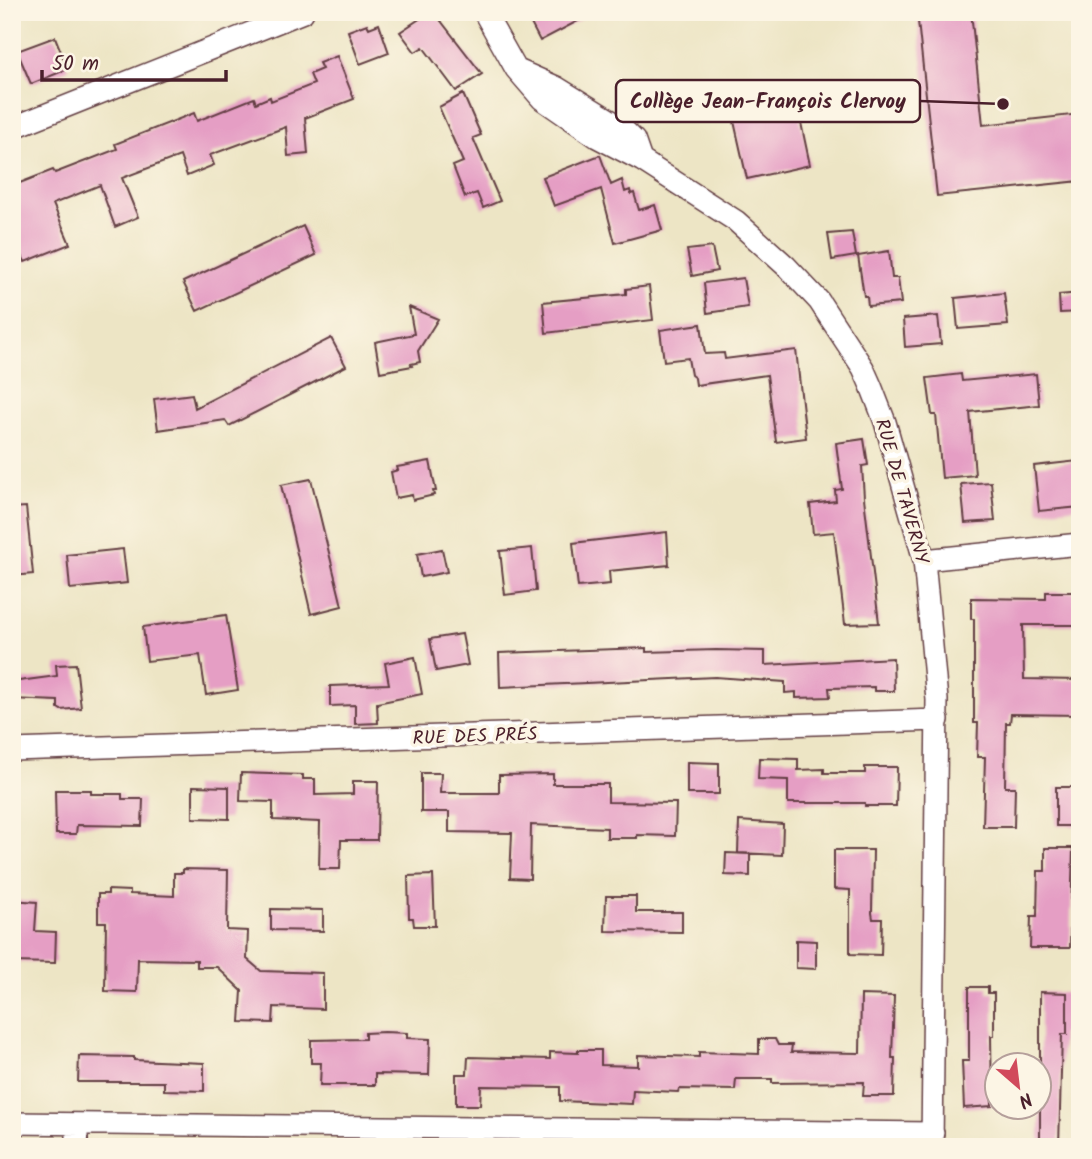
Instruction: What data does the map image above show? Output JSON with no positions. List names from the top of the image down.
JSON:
{
  "streets": {
    "street": ["RUE DE TAVERNY", "RUE DES PRÉS"]
  },
  "crossings": [
    ["RUE DE TAVERNY", "RUE DES PRÉS"]
  ],
  "places": ["Collège Jean-François Clervoy"],
  "scale_bar": "50 m",
  "north": "bottom right"
}
